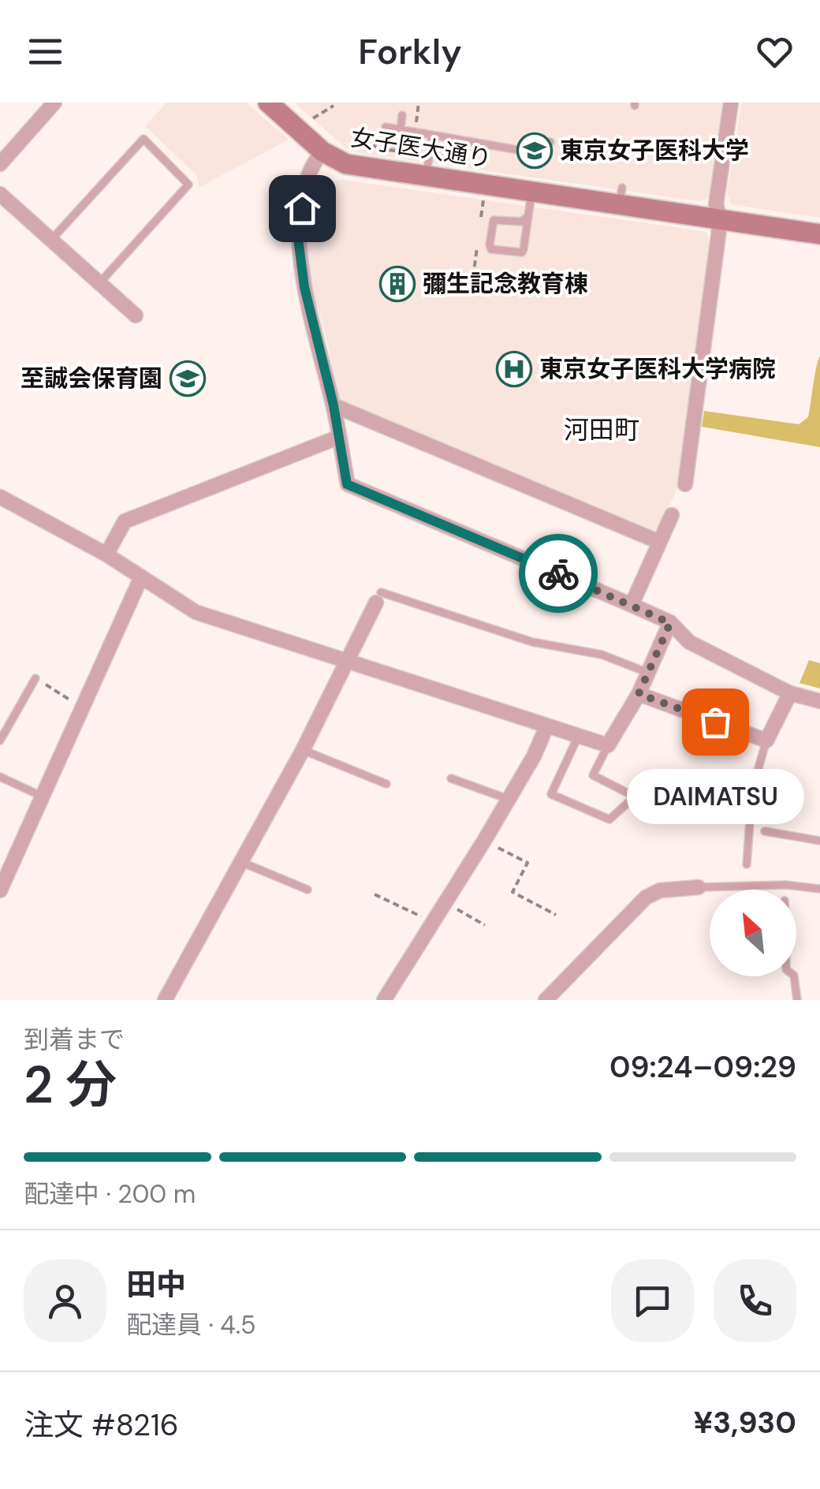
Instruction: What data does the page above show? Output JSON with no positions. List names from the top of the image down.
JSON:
{
  "streets": {
    "street": ["女子医大通り"]
  },
  "districts": ["河田町"],
  "places": {
    "school or university": ["東京女子医科大学", "至誠会保育園"],
    "building": ["彌生記念教育棟"],
    "hospital": ["東京女子医科大学病院"],
    "other": ["DAIMATSU"]
  },
  "north": "top left",
  "page": {
    "header": "Forkly",
    "bubble": "DAIMATSU",
    "heading": ["2 分", "到着まで", "09:24–09:29"],
    "panel": [
      "田中",
      "配達員 · 4.5",
      "注文 #8216",
      "¥3,930"
    ],
    "bar": "配達中 · 200 m"
  }
}
